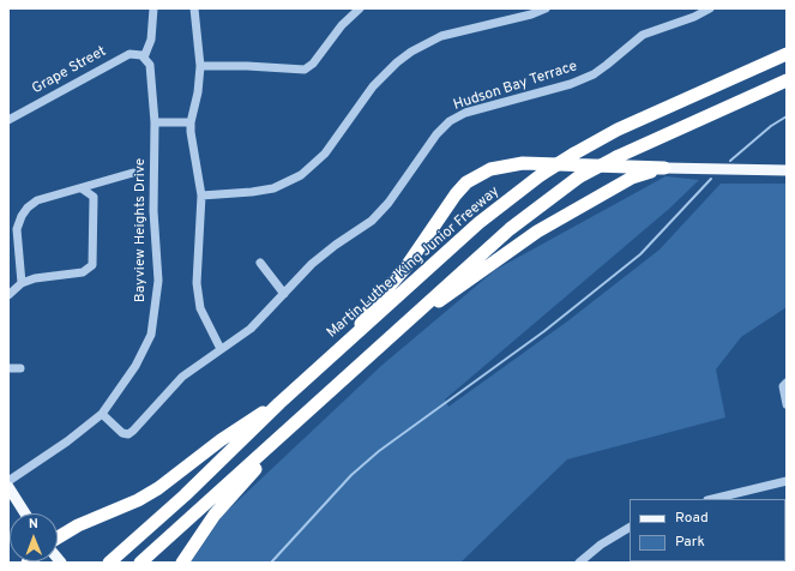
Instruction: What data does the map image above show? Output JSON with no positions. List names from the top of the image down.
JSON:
{
  "streets": {
    "highway": ["Martin Luther King Junior Freeway"],
    "street": ["Grape Street", "Hudson Bay Terrace", "Bayview Heights Drive"]
  },
  "crossings": [
    ["Grape Street", "Bayview Heights Drive"],
    ["Hudson Bay Terrace", "Bayview Heights Drive"]
  ],
  "legend": ["Road", "Park"],
  "north": "top"
}
